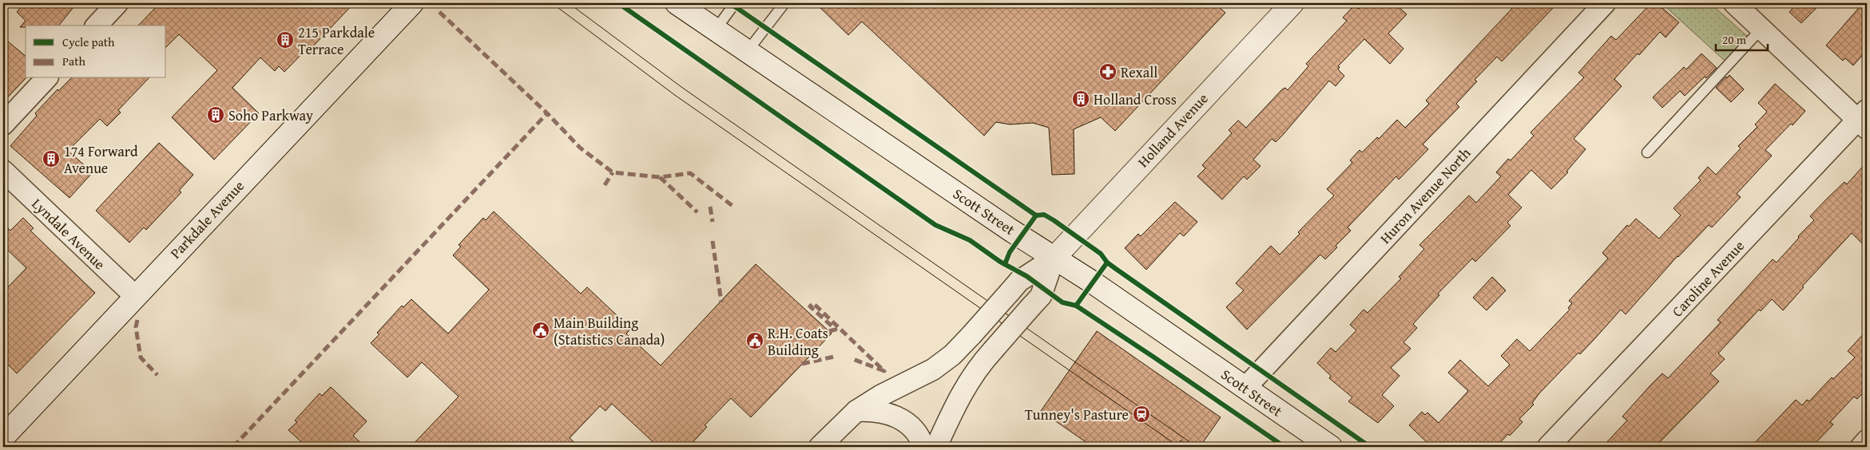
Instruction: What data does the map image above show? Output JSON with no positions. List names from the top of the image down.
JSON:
{
  "streets": {
    "main road": ["Holland Avenue", "Scott Street", "Parkdale Avenue"],
    "street": ["Huron Avenue North", "Lyndale Avenue", "Caroline Avenue"]
  },
  "crossings": [
    ["Holland Avenue", "Scott Street"],
    ["Huron Avenue North", "Scott Street"],
    ["Parkdale Avenue", "Lyndale Avenue"]
  ],
  "places": {
    "building": [
      "215 Parkdale Terrace",
      "Holland Cross",
      "Soho Parkway",
      "174 Forward Avenue"
    ],
    "pharmacy": ["Rexall"],
    "public building": ["Main Building (Statistics Canada)", "R.H. Coats Building"],
    "station": ["Tunney's Pasture"]
  },
  "legend": ["Cycle path", "Path"],
  "scale_bar": "20 m"
}
